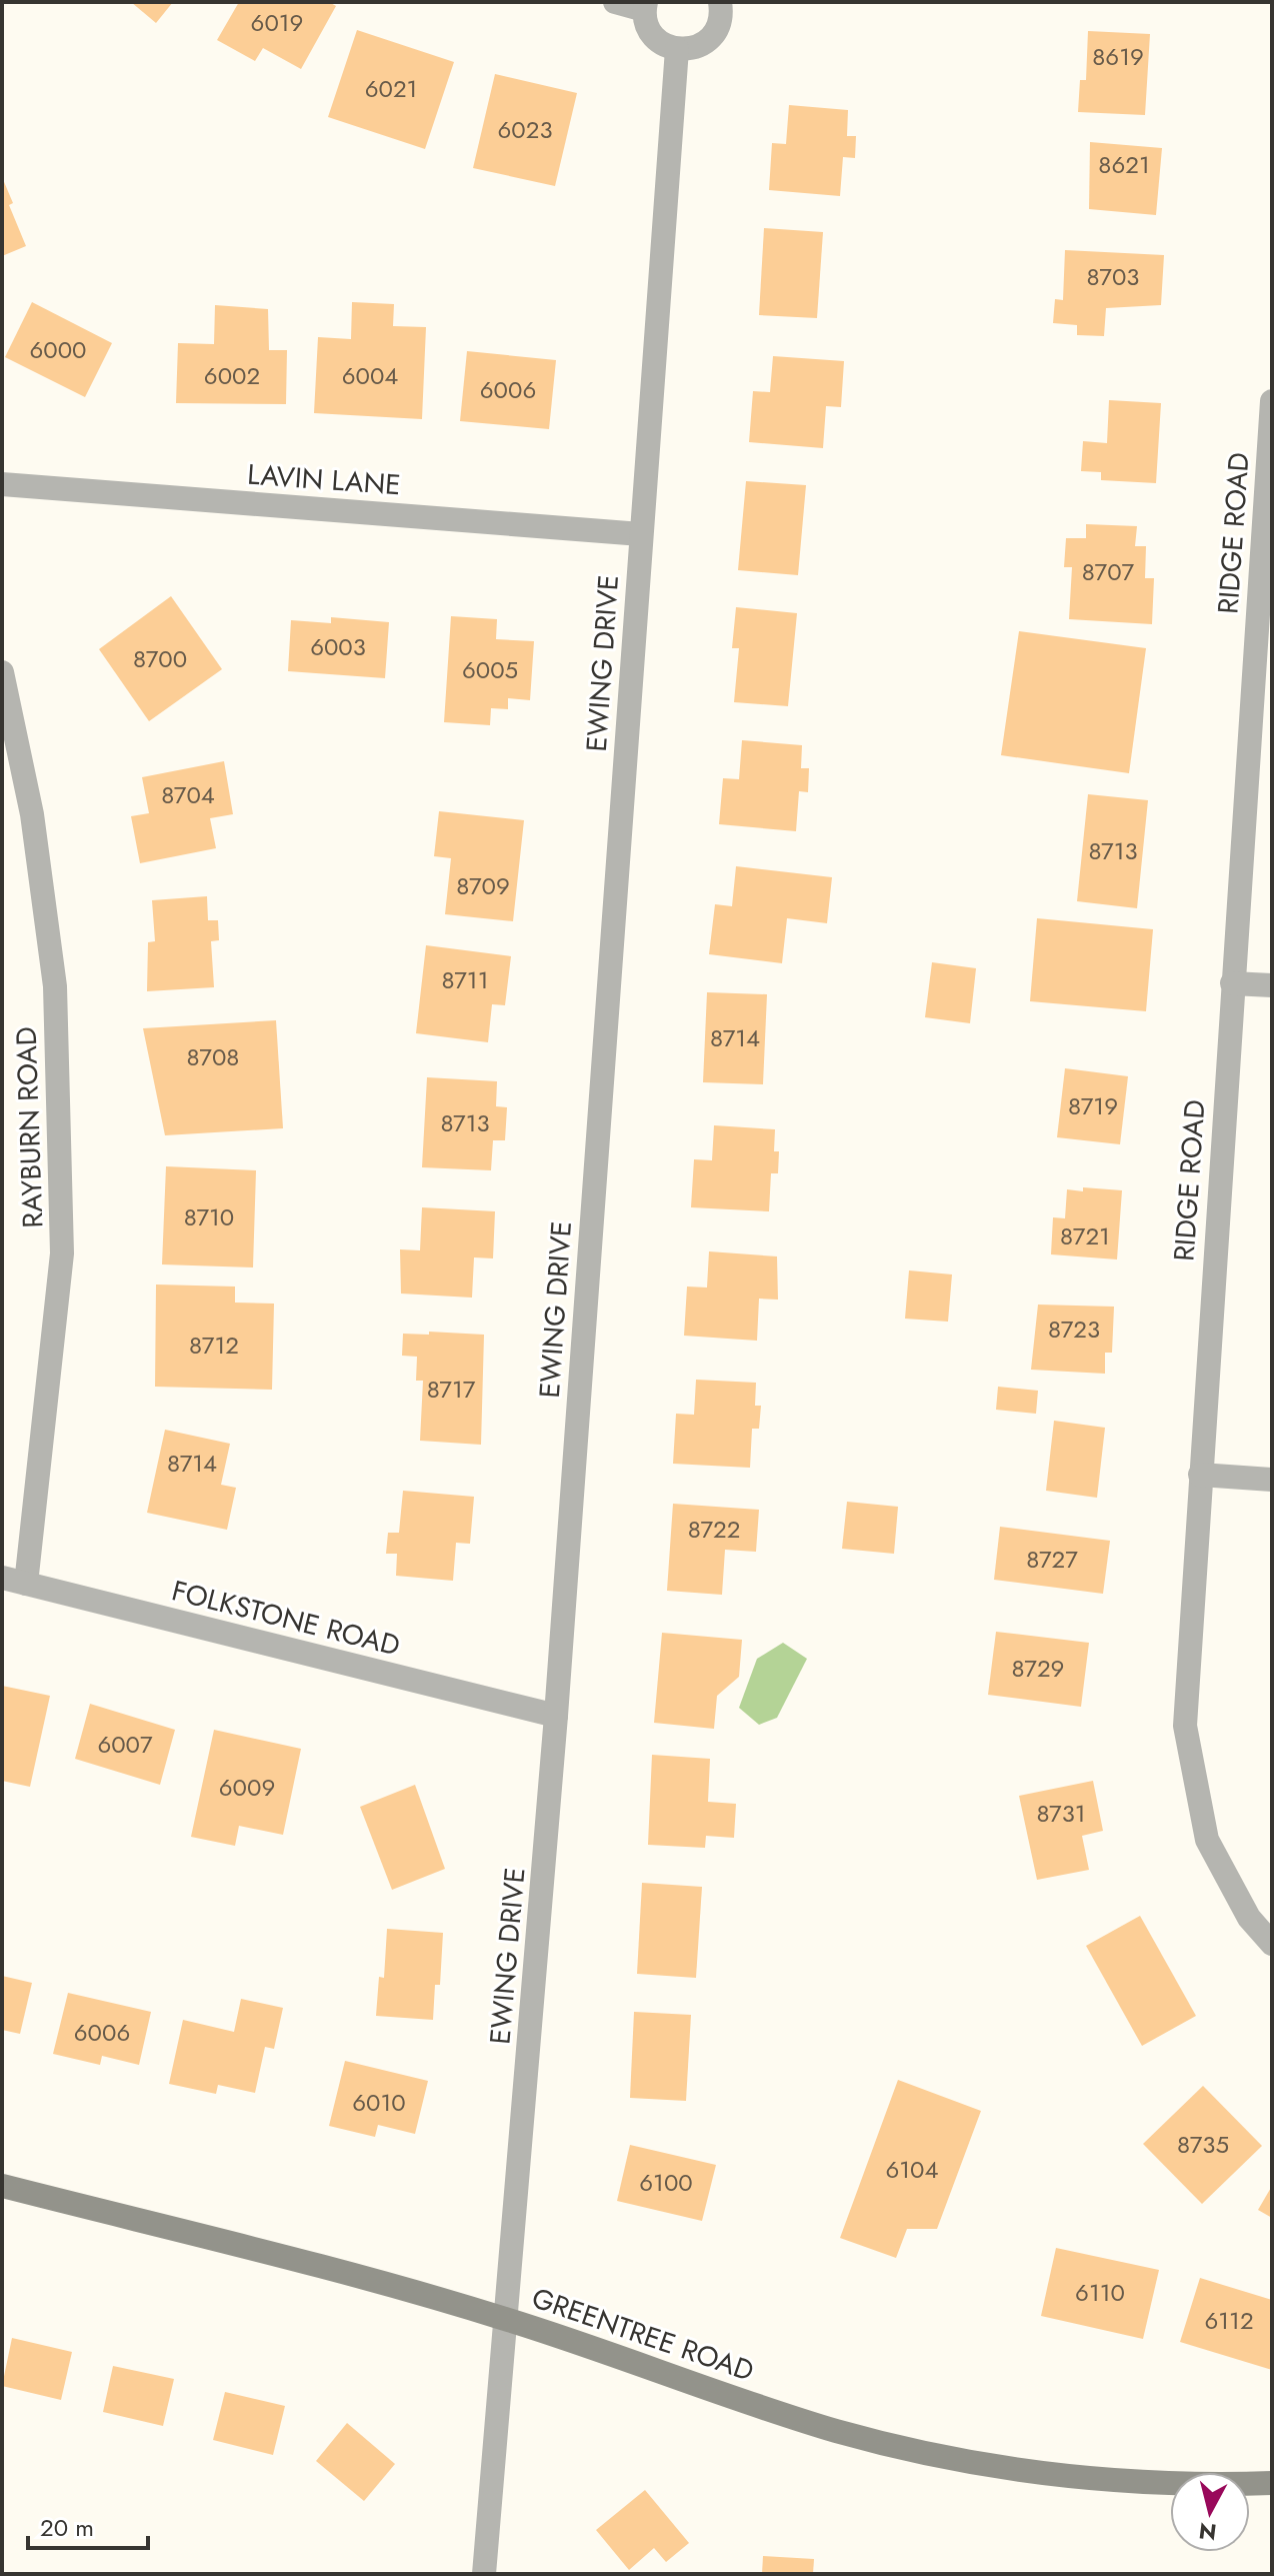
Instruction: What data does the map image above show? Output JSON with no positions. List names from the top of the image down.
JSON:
{
  "streets": {
    "street": [
      "LAVIN LANE",
      "RIDGE ROAD",
      "EWING DRIVE",
      "RAYBURN ROAD",
      "FOLKSTONE ROAD",
      "GREENTREE ROAD"
    ]
  },
  "crossings": [
    ["LAVIN LANE", "EWING DRIVE"],
    ["EWING DRIVE", "FOLKSTONE ROAD"],
    ["EWING DRIVE", "GREENTREE ROAD"],
    ["RAYBURN ROAD", "FOLKSTONE ROAD"]
  ],
  "house_numbers": [
    "6019",
    "8619",
    "6021",
    "6023",
    "8621",
    "8703",
    "6000",
    "6002",
    "6004",
    "6006",
    "8707",
    "6003",
    "8700",
    "6005",
    "8704",
    "8713",
    "8709",
    "8711",
    "8714",
    "8708",
    "8719",
    "8713",
    "8710",
    "8721",
    "8723",
    "8712",
    "8717",
    "8714",
    "8722",
    "8727",
    "8729",
    "6007",
    "6009",
    "8731",
    "6006",
    "6010",
    "8735",
    "6104",
    "6100",
    "6110",
    "6112"
  ],
  "scale_bar": "20 m",
  "north": "bottom"
}
